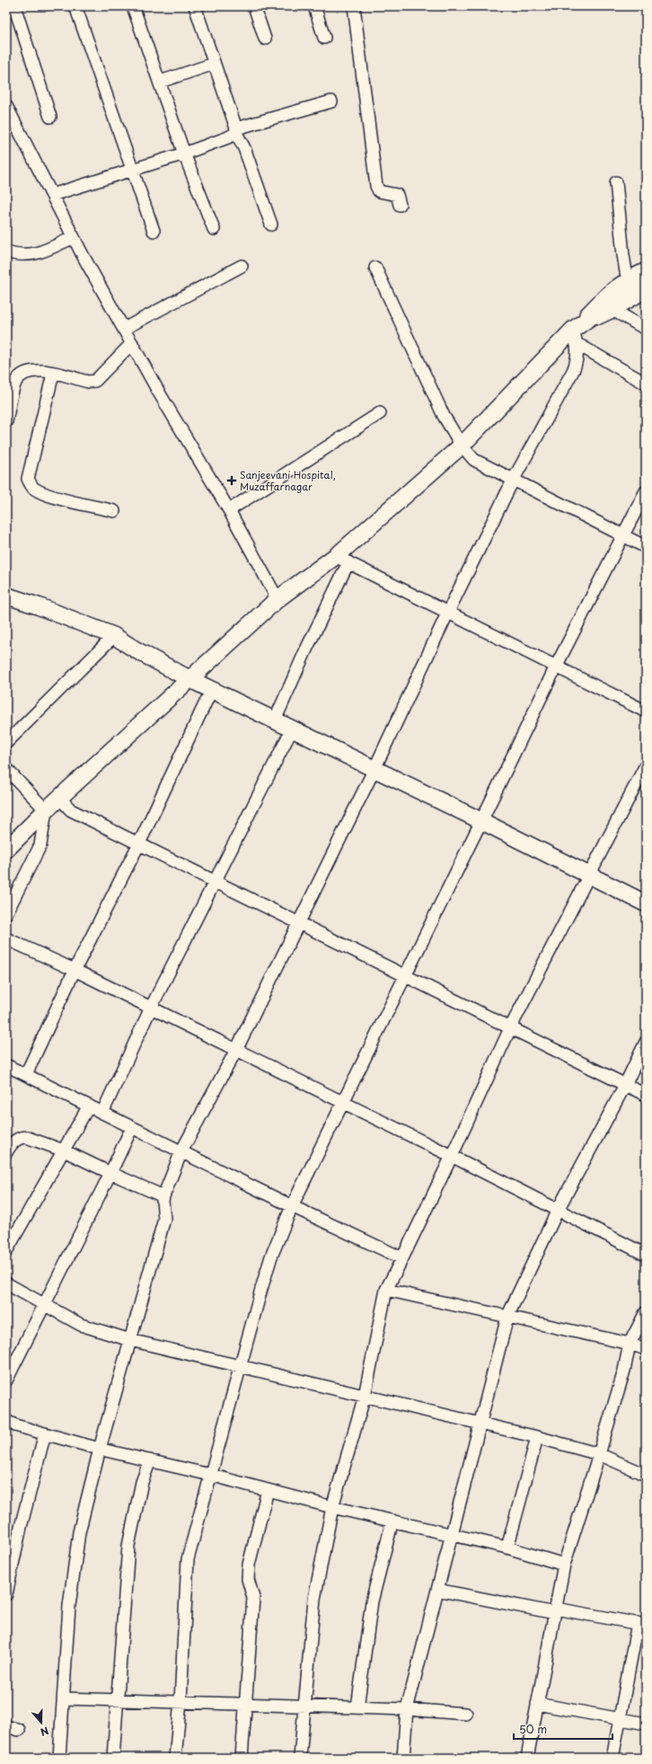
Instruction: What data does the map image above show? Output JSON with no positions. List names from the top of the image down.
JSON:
{
  "places": {
    "health": ["Sanjeevani Hospital, Muzaffarnagar"]
  },
  "scale_bar": "50 m",
  "north": "bottom"
}
